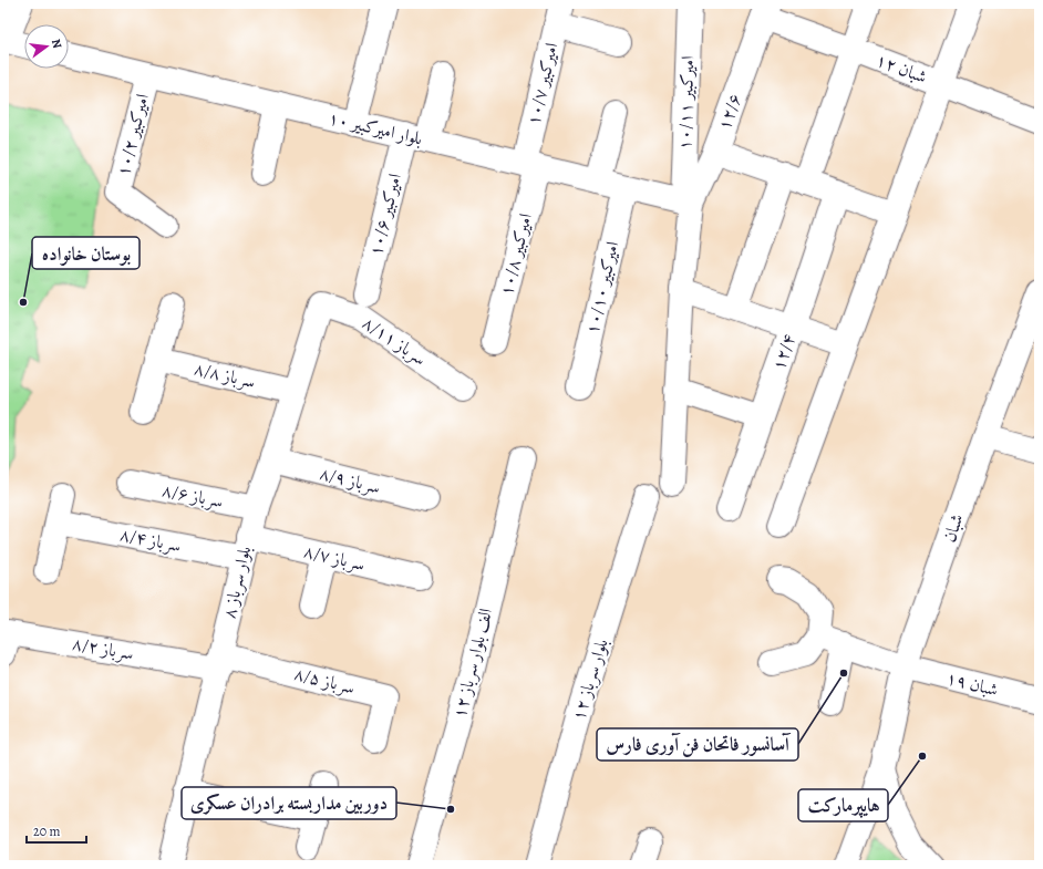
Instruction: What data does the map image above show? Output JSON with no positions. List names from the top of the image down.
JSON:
{
  "streets": {
    "street": [
      "۱۲ شبان",
      "۱۰/۷ امیرکبیر",
      "۱۰/۱۱ امیرکبیر",
      "۱۲/۶",
      "۱۰ بلوار امیرکبیر",
      "۱۰/۲ امیرکبیر",
      "۱۰/۶ امیرکبیر",
      "۱۰/۸ امیرکبیر",
      "۱۰/۱۰ امیرکبیر",
      "۸/۱۱ سرباز",
      "۱۲/۴",
      "۸/۸ سرباز",
      "۸/۹ سرباز",
      "۸/۶ سرباز",
      "شبان",
      "۸/۴ سرباز",
      "۸/۷ سرباز",
      "۸ بلوار سرباز",
      "۸/۲ سرباز",
      "۱۲ الف بلوار سرباز",
      "۱۲ بلوار سرباز",
      "۸/۵ سرباز",
      "۱۹ شبان"
    ]
  },
  "crossings": [
    ["۱۲ شبان", "۱۲/۶"],
    ["۱۰/۷ امیرکبیر", "۱۰ بلوار امیرکبیر"],
    ["۱۰/۷ امیرکبیر", "۱۰/۸ امیرکبیر"],
    ["۱۰/۱۱ امیرکبیر", "۱۲/۶"],
    ["۱۰/۱۱ امیرکبیر", "۱۰ بلوار امیرکبیر"],
    ["۱۲/۶", "۱۰ بلوار امیرکبیر"],
    ["۱۰ بلوار امیرکبیر", "۱۰/۲ امیرکبیر"],
    ["۱۰ بلوار امیرکبیر", "۱۰/۶ امیرکبیر"],
    ["۱۰ بلوار امیرکبیر", "۱۰/۸ امیرکبیر"],
    ["۱۰ بلوار امیرکبیر", "۱۰/۱۰ امیرکبیر"],
    ["۸/۱۱ سرباز", "۸ بلوار سرباز"],
    ["۸/۸ سرباز", "۸ بلوار سرباز"],
    ["۸/۹ سرباز", "۸ بلوار سرباز"],
    ["۸/۶ سرباز", "۸ بلوار سرباز"],
    ["شبان", "۱۹ شبان"],
    ["۸/۴ سرباز", "۸/۷ سرباز"],
    ["۸/۴ سرباز", "۸ بلوار سرباز"],
    ["۸/۷ سرباز", "۸ بلوار سرباز"],
    ["۸ بلوار سرباز", "۸/۲ سرباز"],
    ["۸ بلوار سرباز", "۸/۵ سرباز"],
    ["۸/۲ سرباز", "۸/۵ سرباز"]
  ],
  "places": [
    "بوستان خانواده",
    "آسانسور فاتحان فن آوری فارس",
    "هایپرمارکت",
    "دوربین مداربسته برادران عسکری"
  ],
  "scale_bar": "20 m",
  "north": "right"
}
